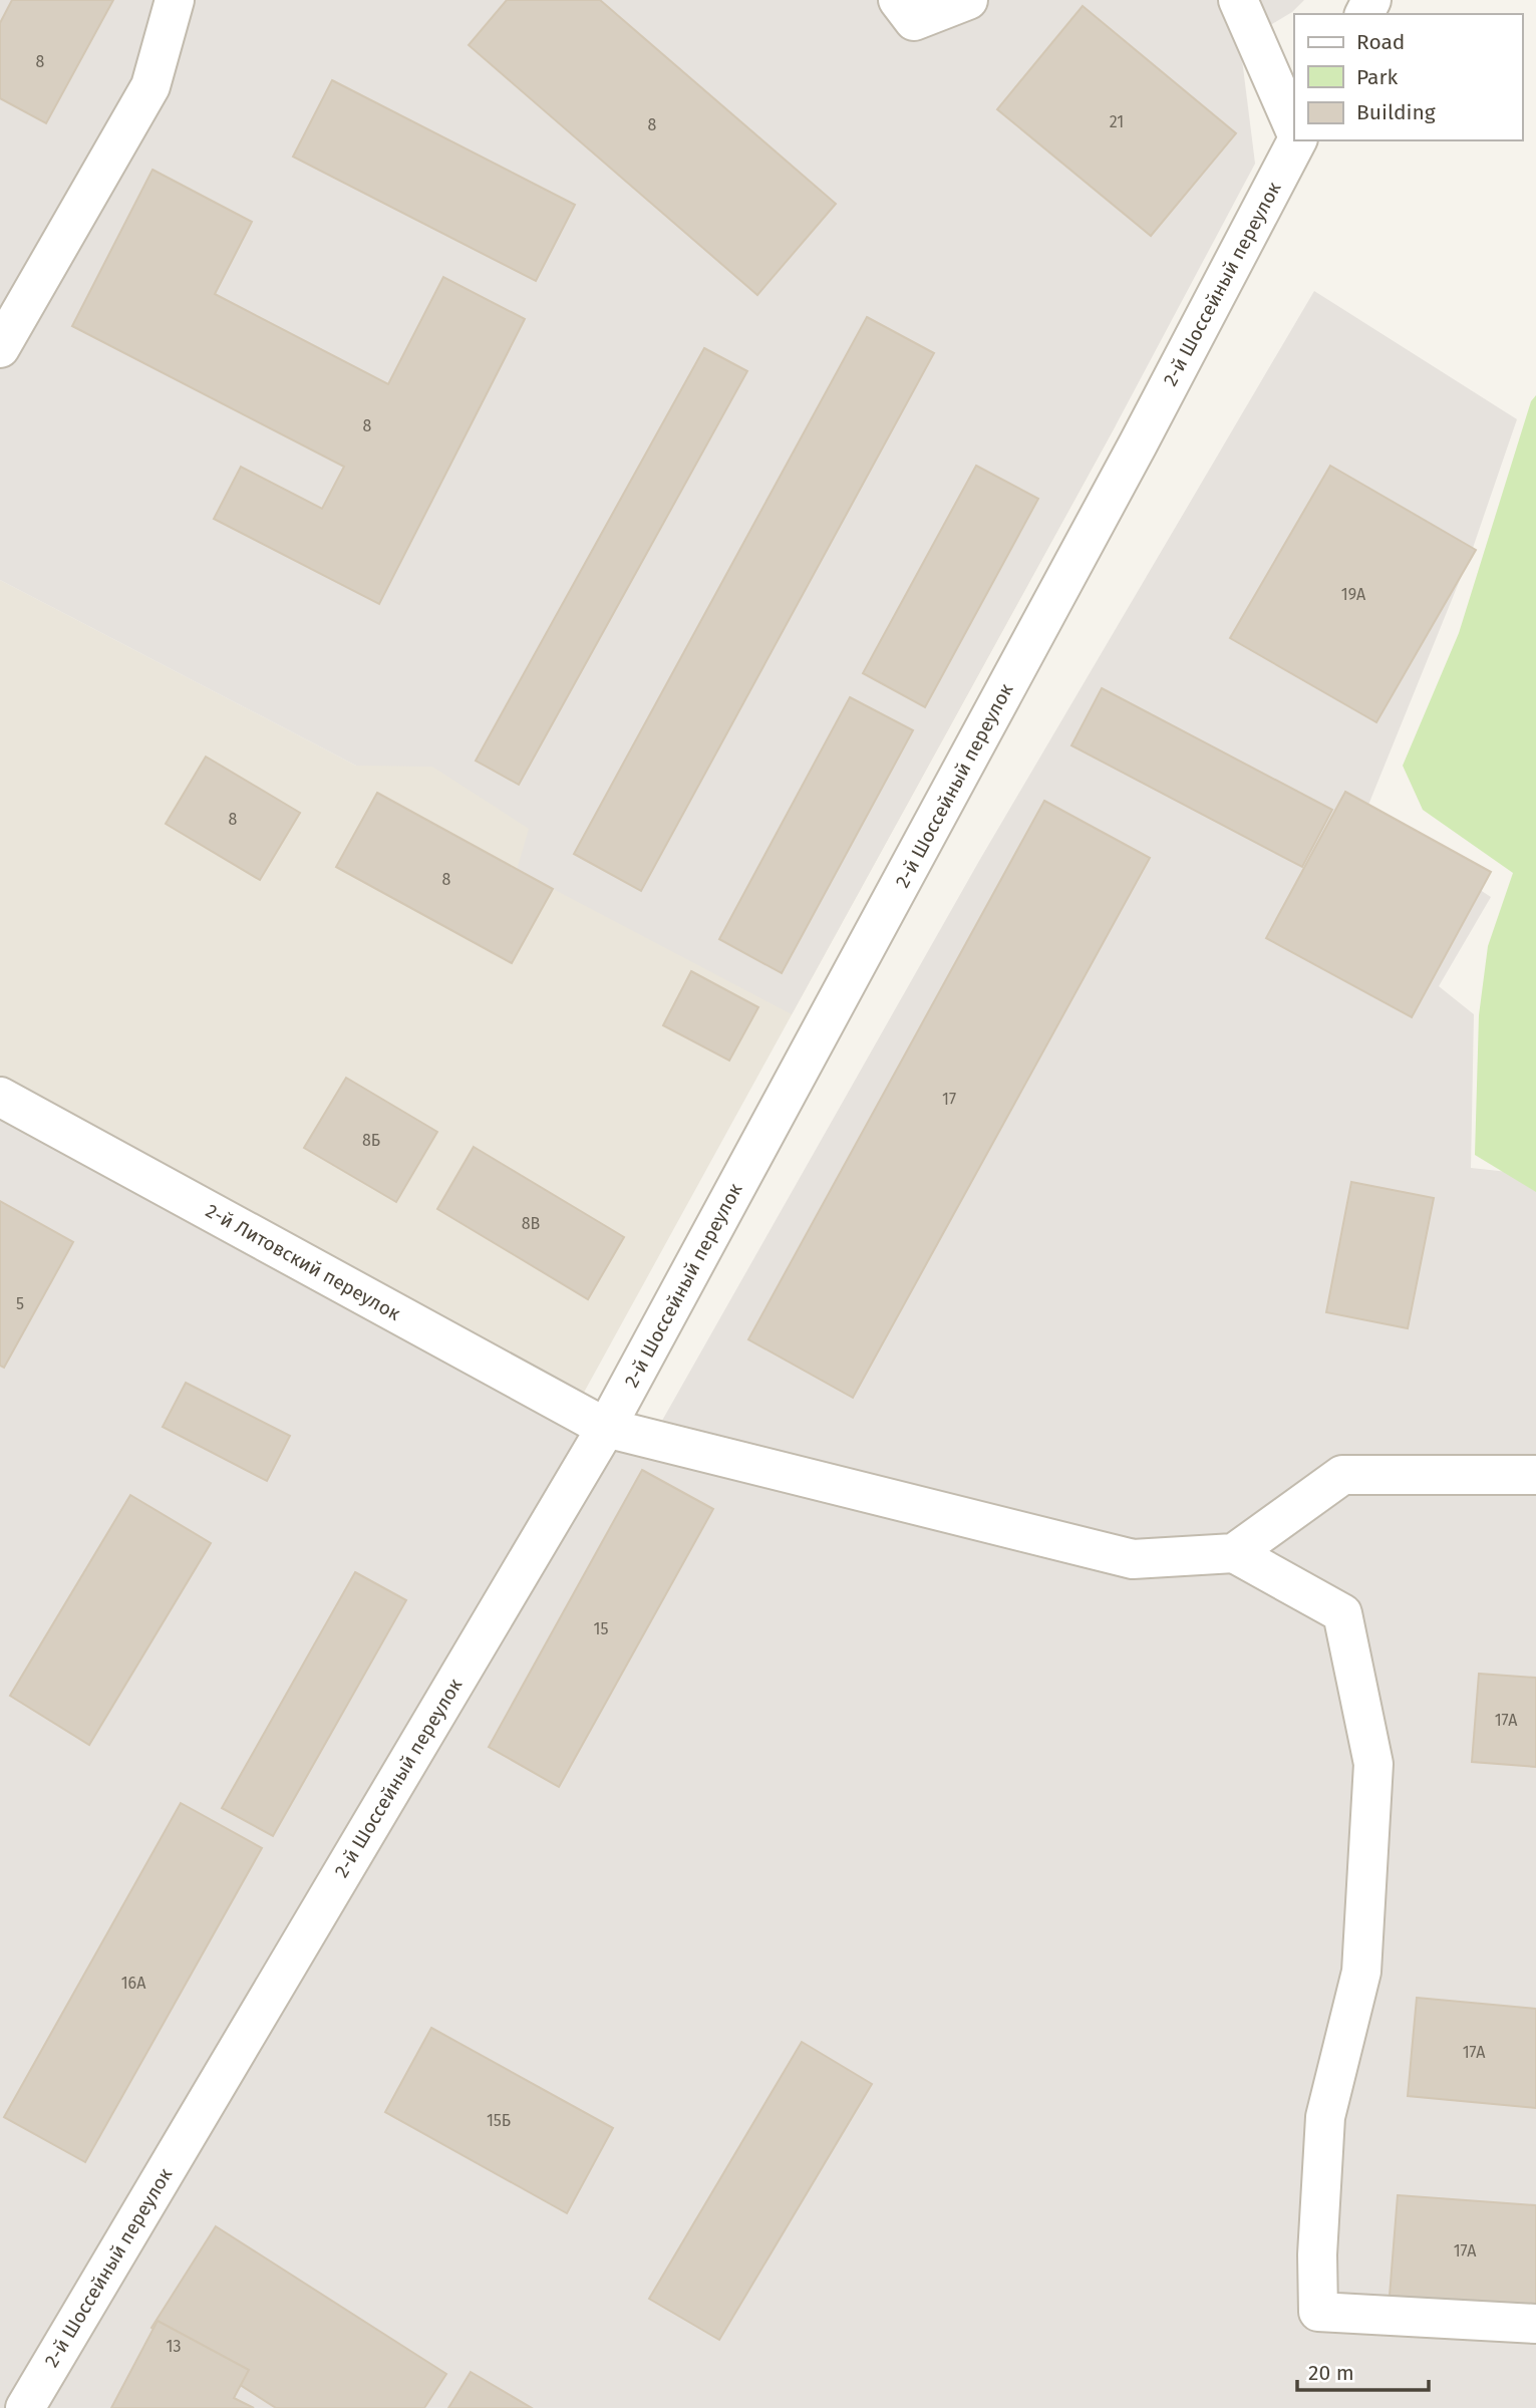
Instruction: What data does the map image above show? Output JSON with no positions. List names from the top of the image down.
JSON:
{
  "streets": {
    "street": ["2-й Шоссейный переулок", "2-й Литовский переулок"]
  },
  "crossings": [
    ["2-й Шоссейный переулок", "2-й Литовский переулок"]
  ],
  "house_numbers": [
    "8",
    "21",
    "8",
    "8",
    "19А",
    "8",
    "8",
    "17",
    "8Б",
    "8В",
    "5",
    "15",
    "17А",
    "16А",
    "17А",
    "15Б",
    "17А",
    "13"
  ],
  "legend": ["Road", "Park", "Building"],
  "scale_bar": "20 m"
}
